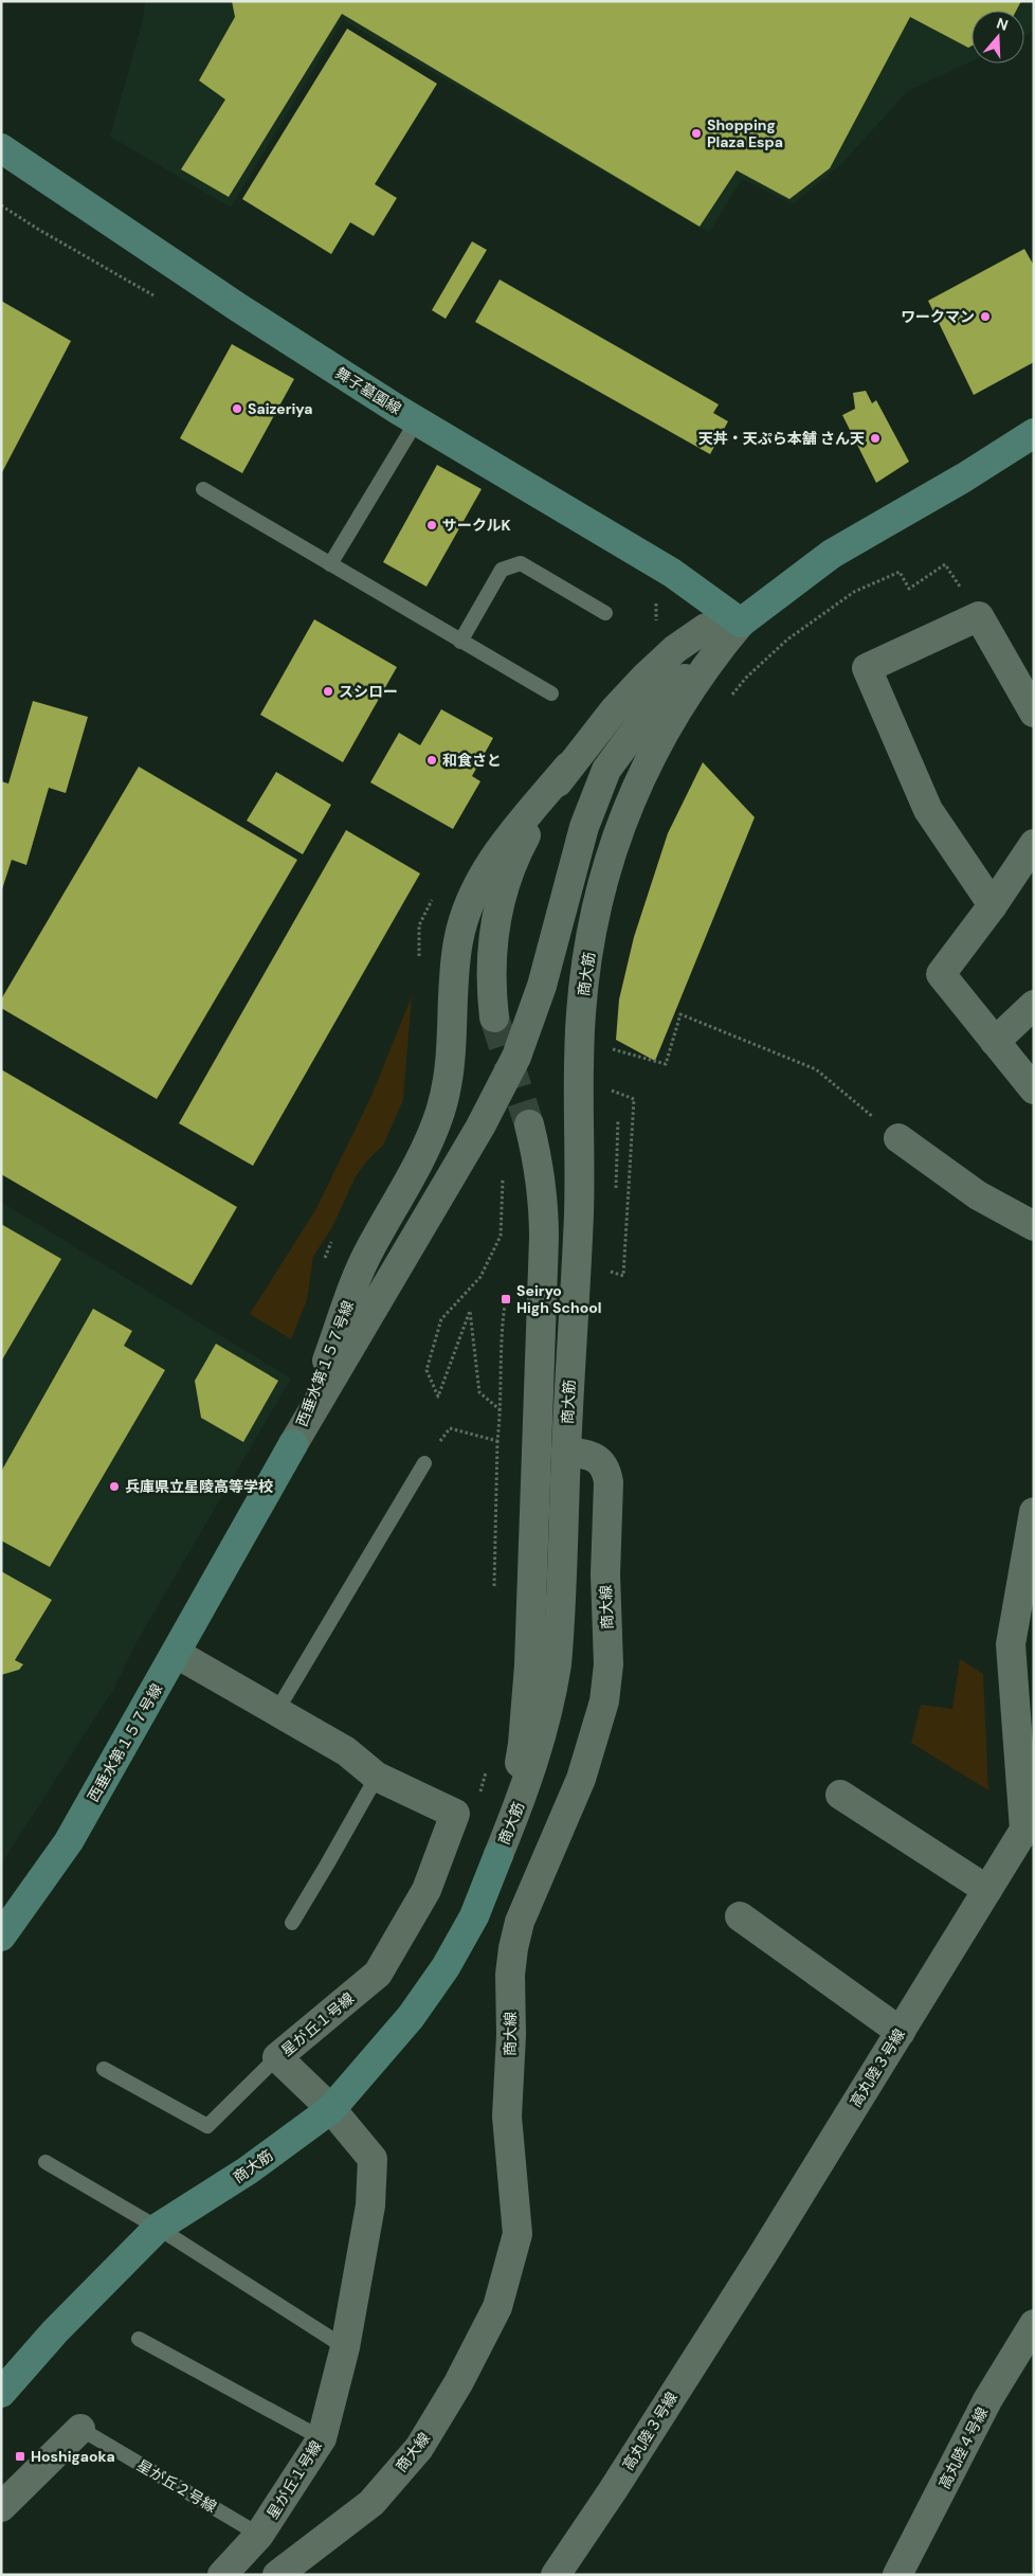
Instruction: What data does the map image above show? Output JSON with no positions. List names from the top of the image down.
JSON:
{
  "streets": {
    "street": [
      "舞子墓園線",
      "商大筋",
      "西垂水第１５７号線",
      "商大線",
      "星が丘１号線",
      "高丸陸３号線",
      "高丸陸４号線",
      "星が丘２号線"
    ]
  },
  "crossings": [
    ["舞子墓園線", "商大筋"],
    ["商大筋", "商大線"],
    ["商大筋", "星が丘１号線"],
    ["西垂水第１５７号線", "星が丘１号線"],
    ["星が丘１号線", "星が丘２号線"]
  ],
  "places": {
    "other": [
      "Shopping Plaza Espa",
      "ワークマン",
      "Saizeriya",
      "天丼・天ぷら本舗 さん天",
      "サークルK",
      "スシロー",
      "和食さと",
      "兵庫県立星陵高等学校"
    ],
    "transit": ["Seiryo High School", "Hoshigaoka"]
  },
  "north": "top"
}
